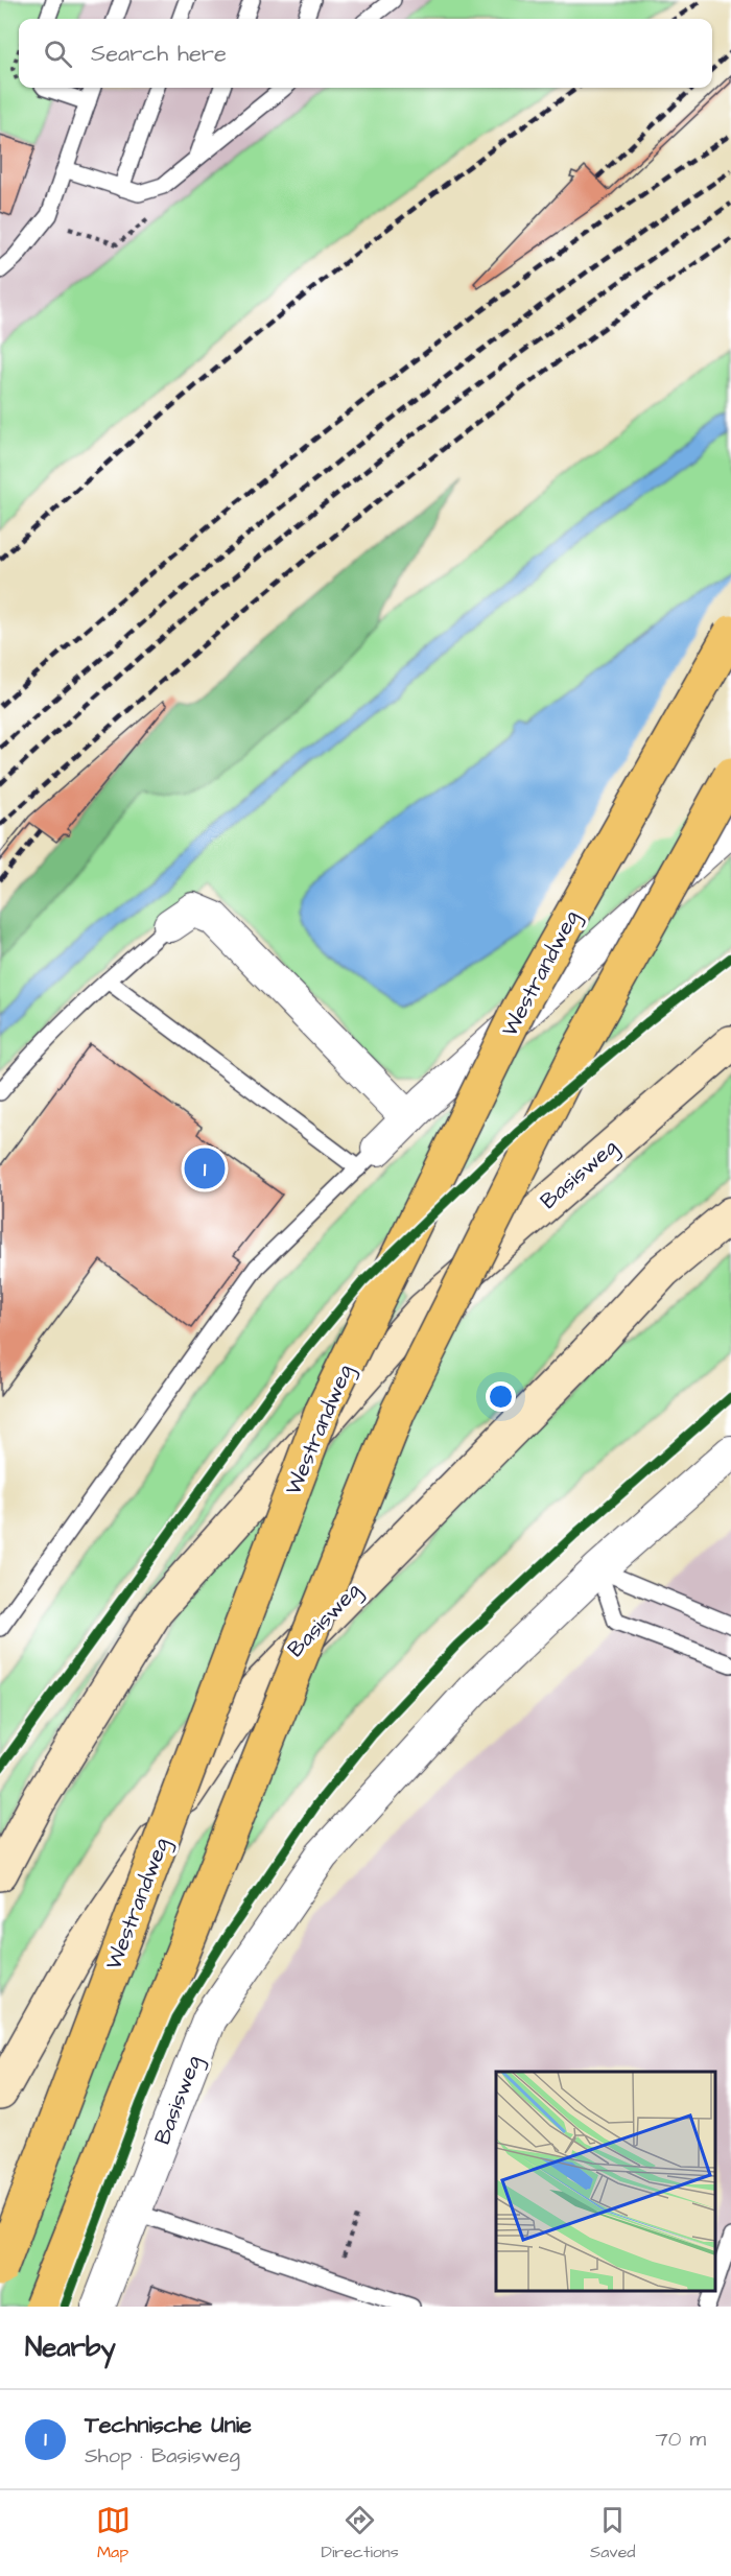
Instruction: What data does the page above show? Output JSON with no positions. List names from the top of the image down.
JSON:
{
  "streets": {
    "highway": ["Westrandweg"],
    "main road": ["Basisweg"]
  },
  "page": {
    "search": "Search here",
    "pins": "1",
    "heading": "Nearby",
    "list": [
      {
        "mark": "1",
        "name": "Technische Unie",
        "note": "Shop · Basisweg",
        "value": "70 m"
      }
    ],
    "nav": ["Map", "Directions", "Saved"]
  }
}
